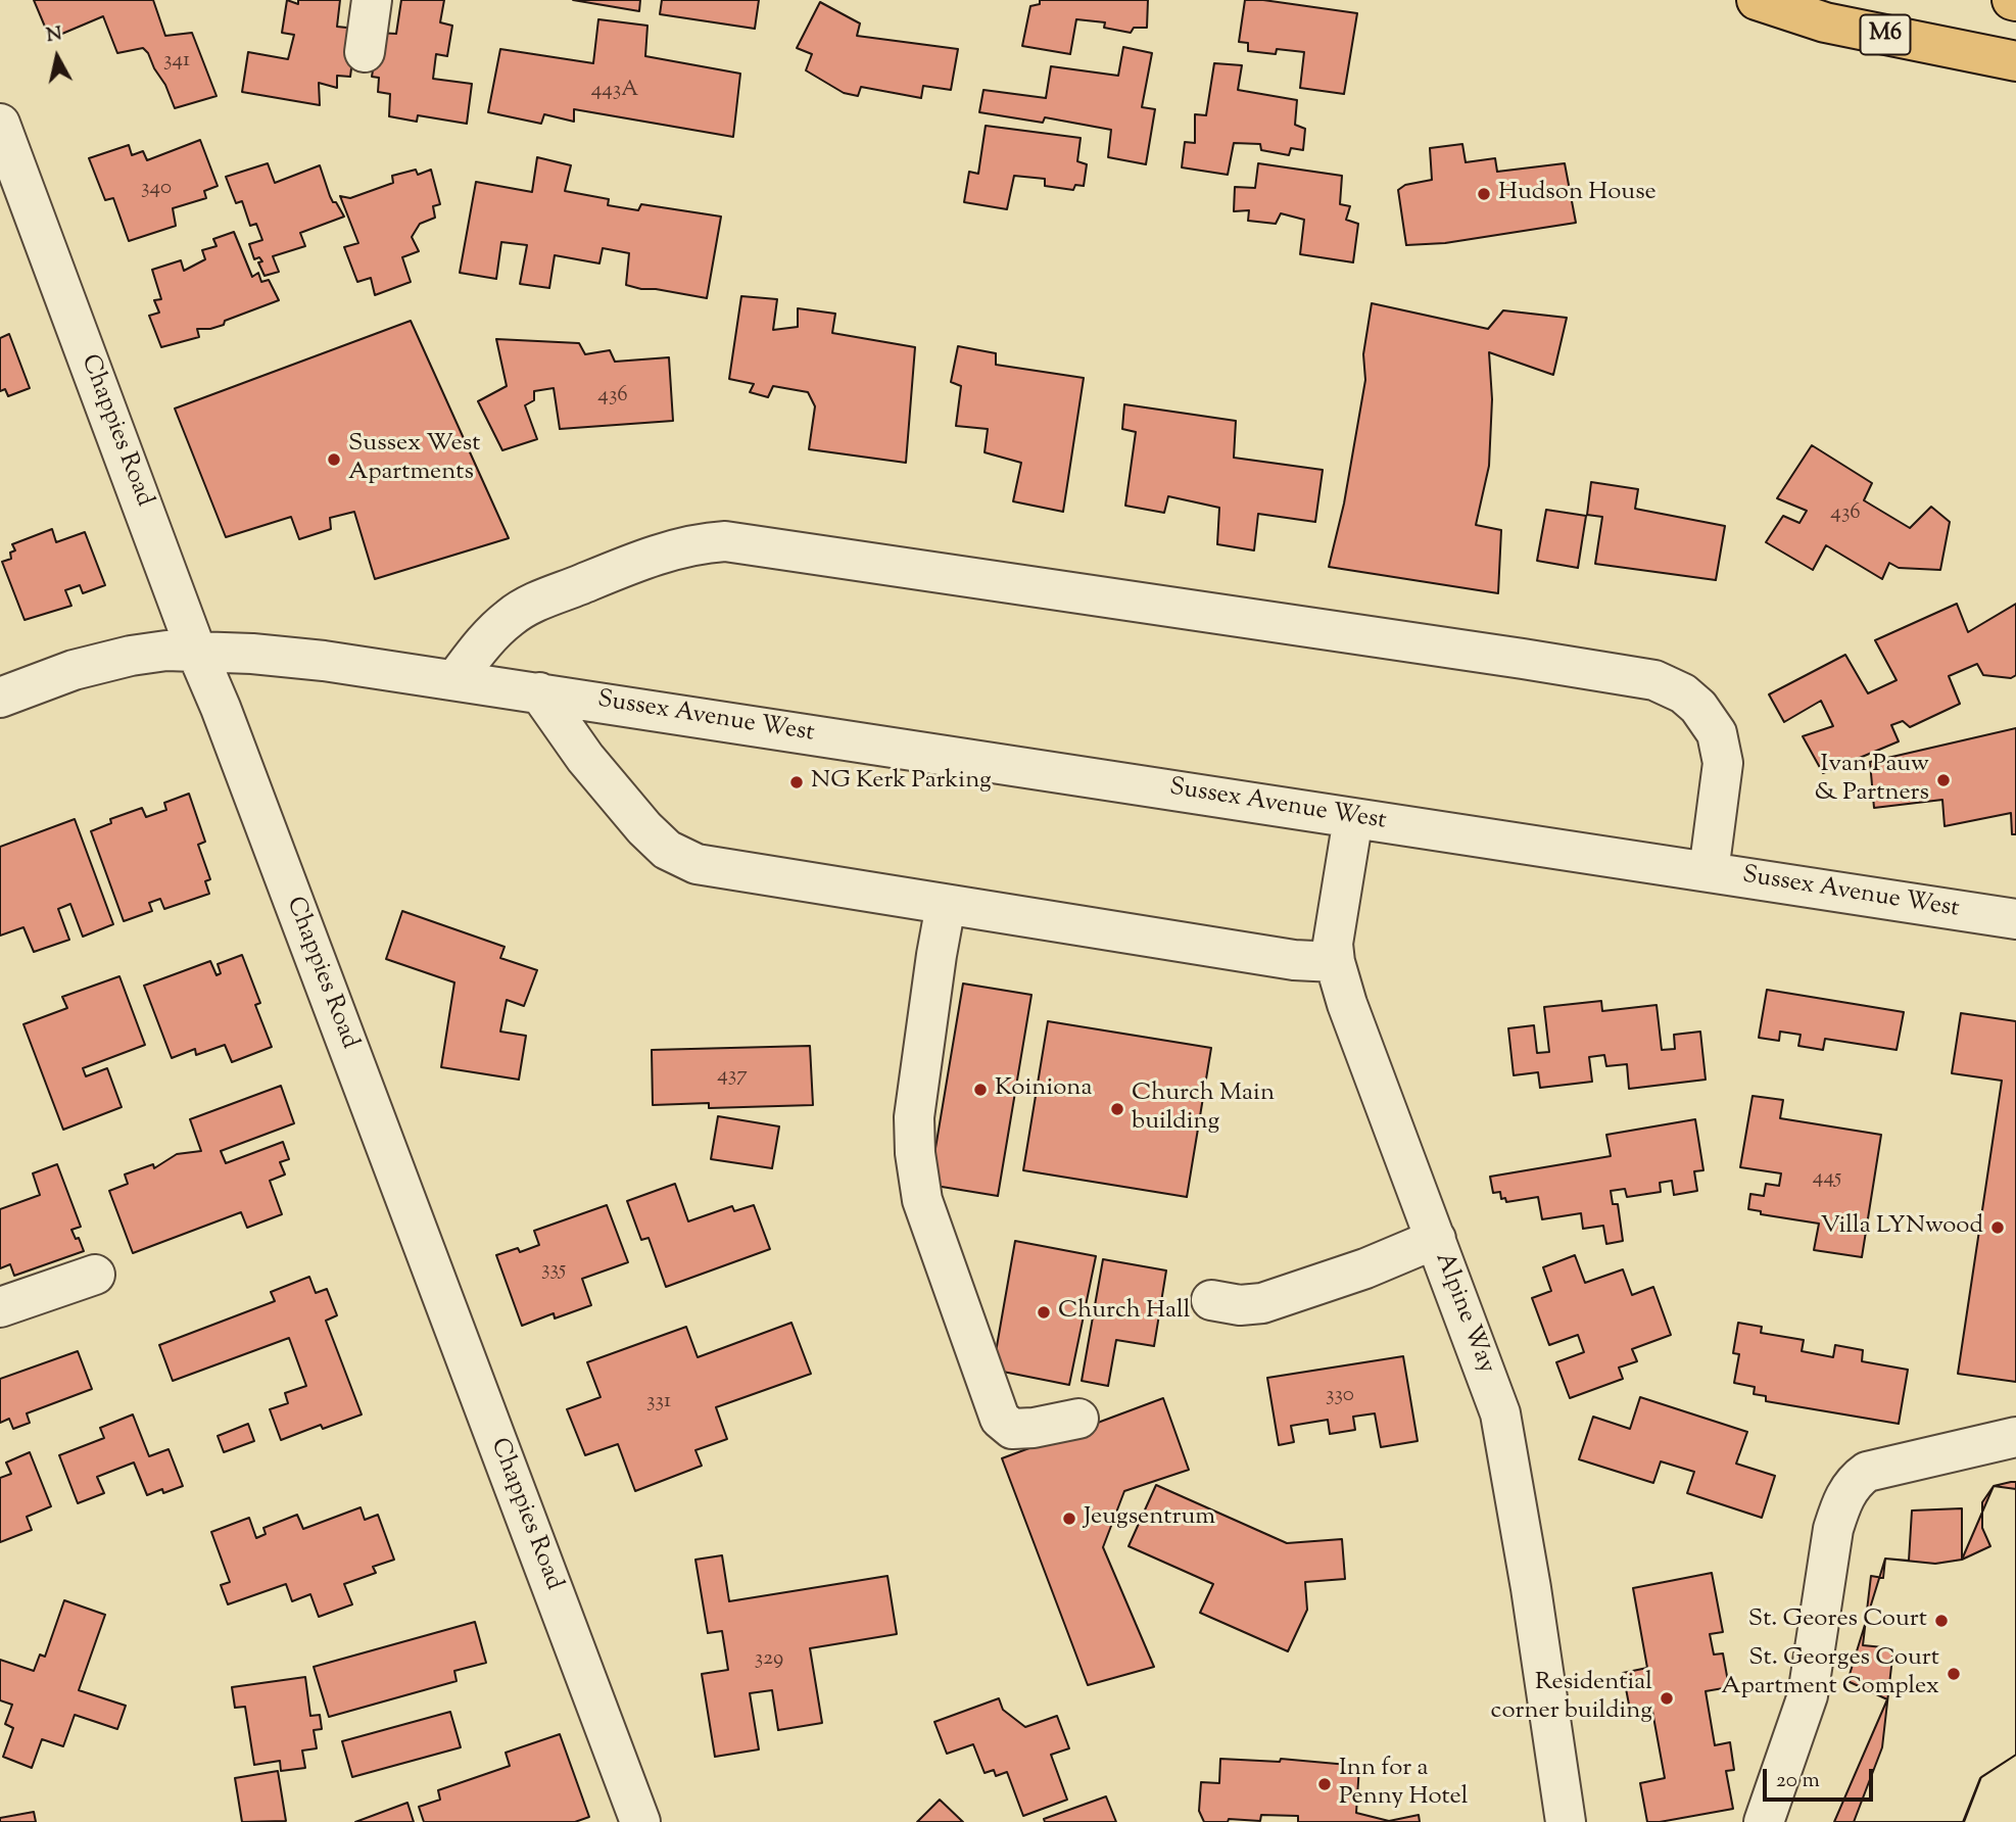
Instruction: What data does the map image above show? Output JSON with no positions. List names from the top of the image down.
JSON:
{
  "streets": {
    "main road": ["M6"],
    "street": ["Chappies Road", "Sussex Avenue West", "Alpine Way"]
  },
  "crossings": [
    ["Chappies Road", "Sussex Avenue West"],
    ["Sussex Avenue West", "Alpine Way"]
  ],
  "places": [
    "Hudson House",
    "Sussex West Apartments",
    "Ivan Pauw & Partners",
    "NG Kerk Parking",
    "Koiniona",
    "Church Main building",
    "Villa LYNwood",
    "Church Hall",
    "Jeugsentrum",
    "St. Geores Court",
    "St. Georges Court Apartment Complex",
    "Residential corner building",
    "Inn for a Penny Hotel"
  ],
  "house_numbers": [
    "341",
    "443A",
    "340",
    "436",
    "436",
    "437",
    "445",
    "335",
    "330",
    "331",
    "329"
  ],
  "scale_bar": "20 m",
  "north": "top"
}
